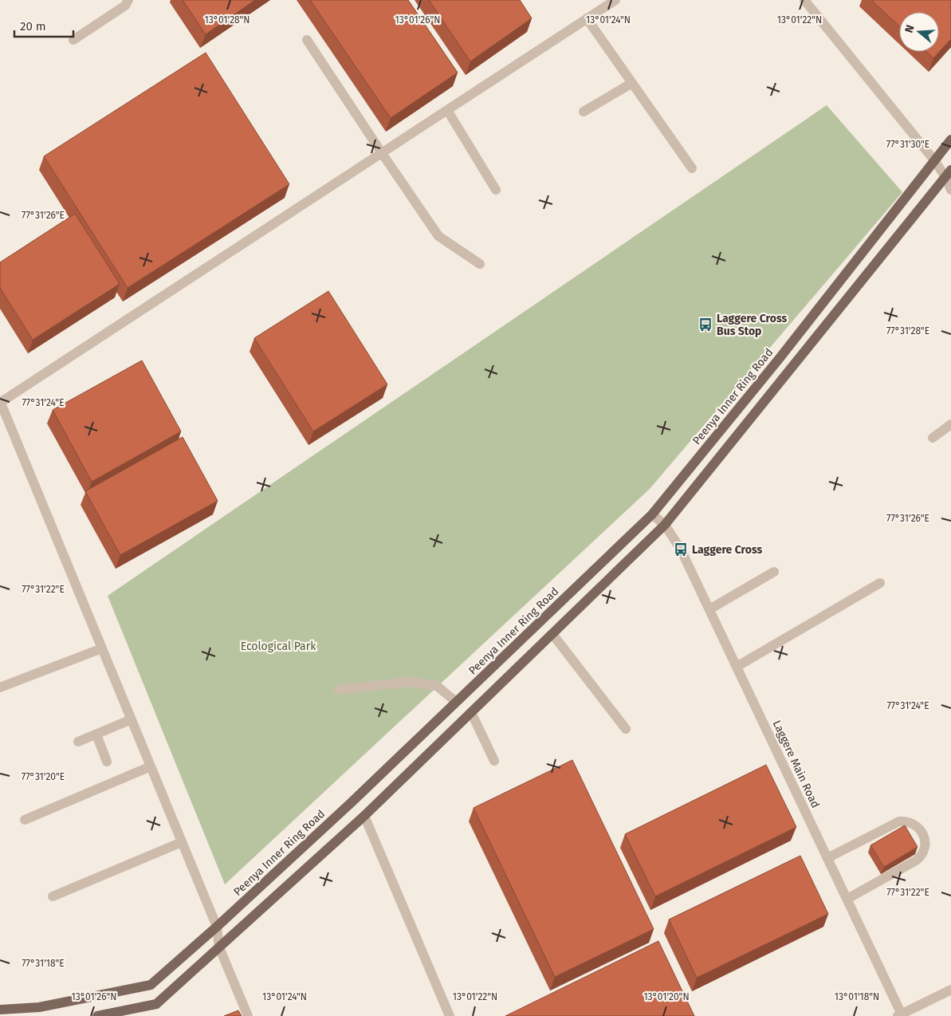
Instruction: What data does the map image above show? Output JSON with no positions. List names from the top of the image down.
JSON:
{
  "streets": {
    "main road": ["Peenya Inner Ring Road"],
    "street": ["Laggere Main Road"]
  },
  "crossings": [
    ["Peenya Inner Ring Road", "Laggere Main Road"]
  ],
  "parks": ["Ecological Park"],
  "places": {
    "bus stop": ["Laggere Cross Bus Stop", "Laggere Cross"]
  },
  "scale_bar": "20 m",
  "north": "left",
  "coordinates": [
    "13°01'28\"N",
    "13°01'26\"N",
    "13°01'24\"N",
    "13°01'22\"N",
    "77°31'30\"E",
    "77°31'26\"E",
    "77°31'28\"E",
    "77°31'24\"E",
    "77°31'22\"E",
    "77°31'20\"E",
    "77°31'18\"E",
    "13°01'18\"N",
    "13°01'20\"N"
  ]
}
